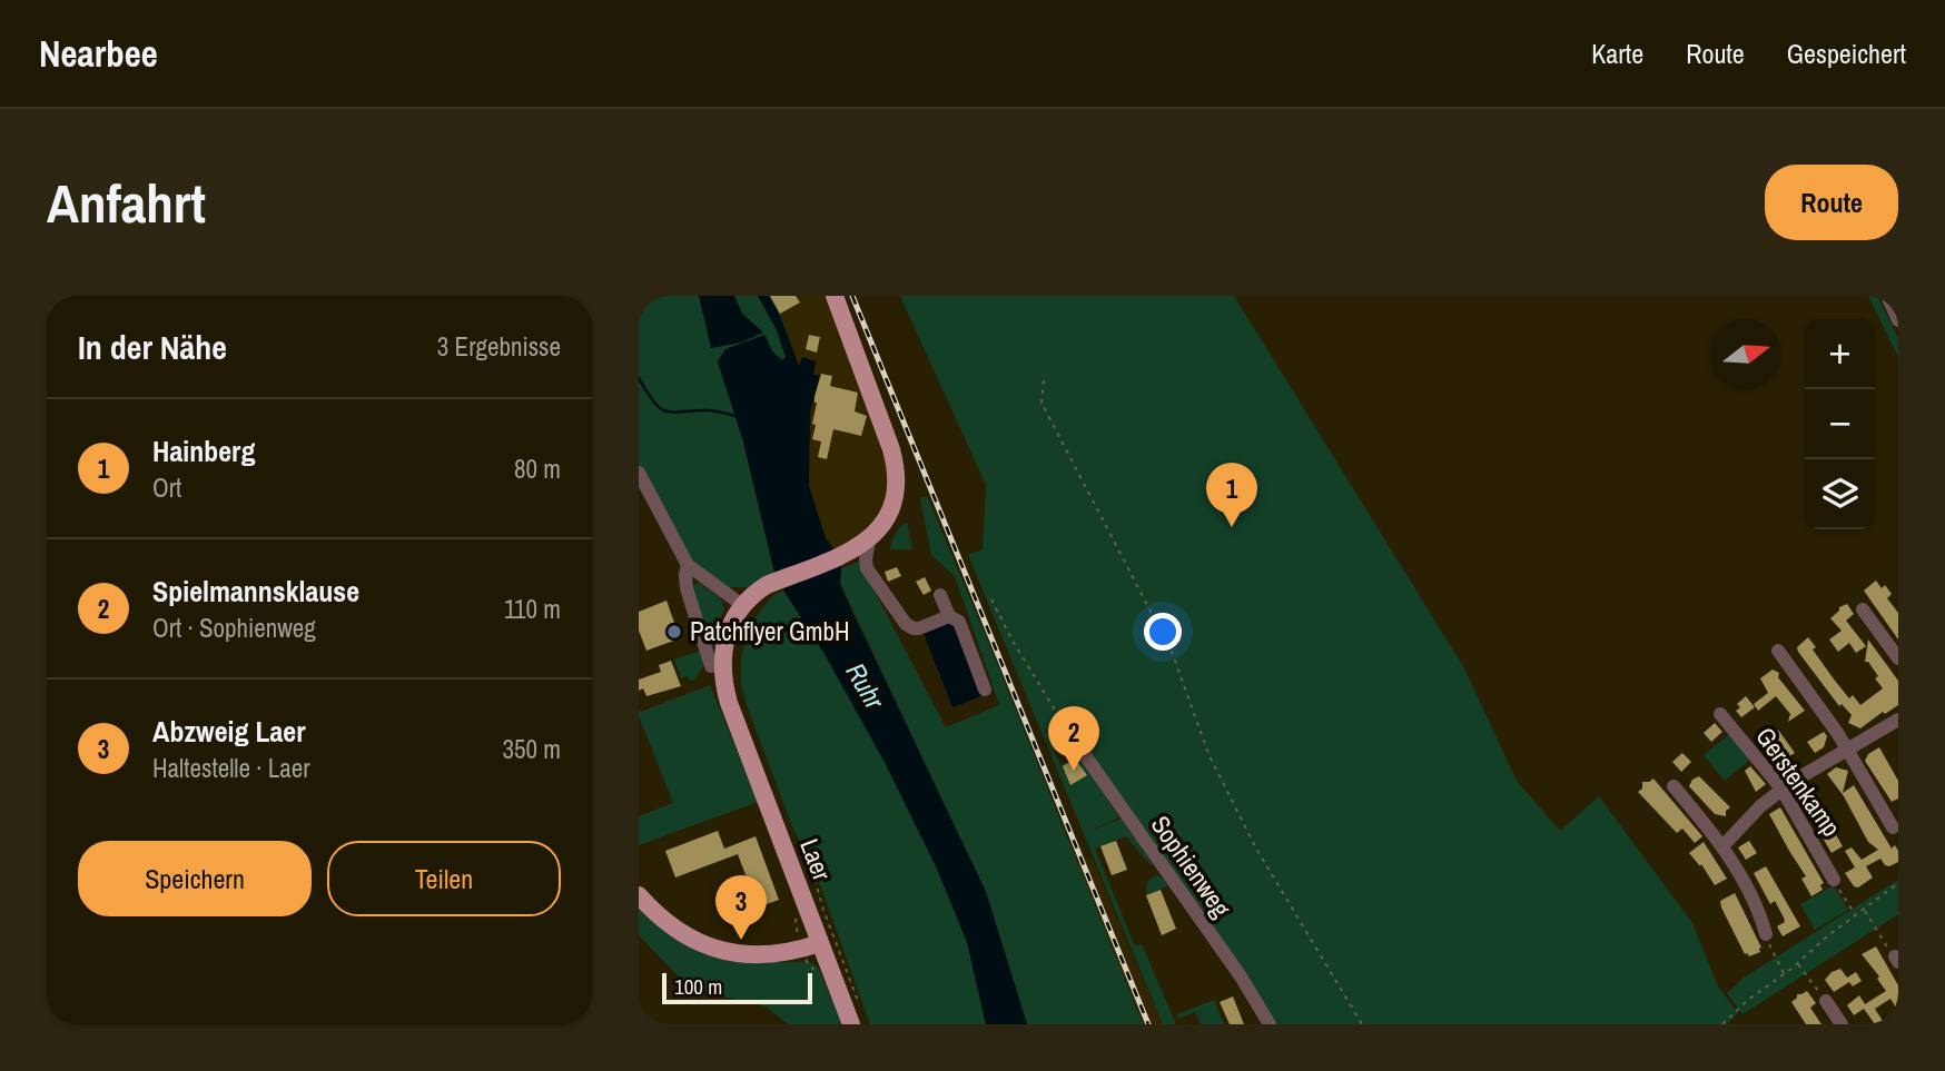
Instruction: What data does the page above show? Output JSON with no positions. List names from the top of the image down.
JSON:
{
  "streets": {
    "main road": ["Laer"],
    "street": ["Gerstenkamp", "Sophienweg"]
  },
  "water": ["Ruhr"],
  "places": ["Patchflyer GmbH"],
  "scale_bar": "100 m",
  "north": "right",
  "page": {
    "header": "Nearbee",
    "nav": ["Karte", "Route", "Gespeichert"],
    "buttons": [
      "Route",
      ["Speichern", "Teilen"]
    ],
    "title": "Anfahrt",
    "heading": ["In der Nähe", "3 Ergebnisse"],
    "map_buttons": ["+", "−"],
    "list": [
      {
        "mark": "1",
        "name": "Hainberg",
        "note": "Ort",
        "value": "80 m"
      },
      {
        "mark": "2",
        "name": "Spielmannsklause",
        "note": "Ort · Sophienweg",
        "value": "110 m"
      },
      {
        "mark": "3",
        "name": "Abzweig Laer",
        "note": "Haltestelle · Laer",
        "value": "350 m"
      }
    ],
    "pins": ["1", "2", "3"],
    "scale": "100 m"
  }
}
